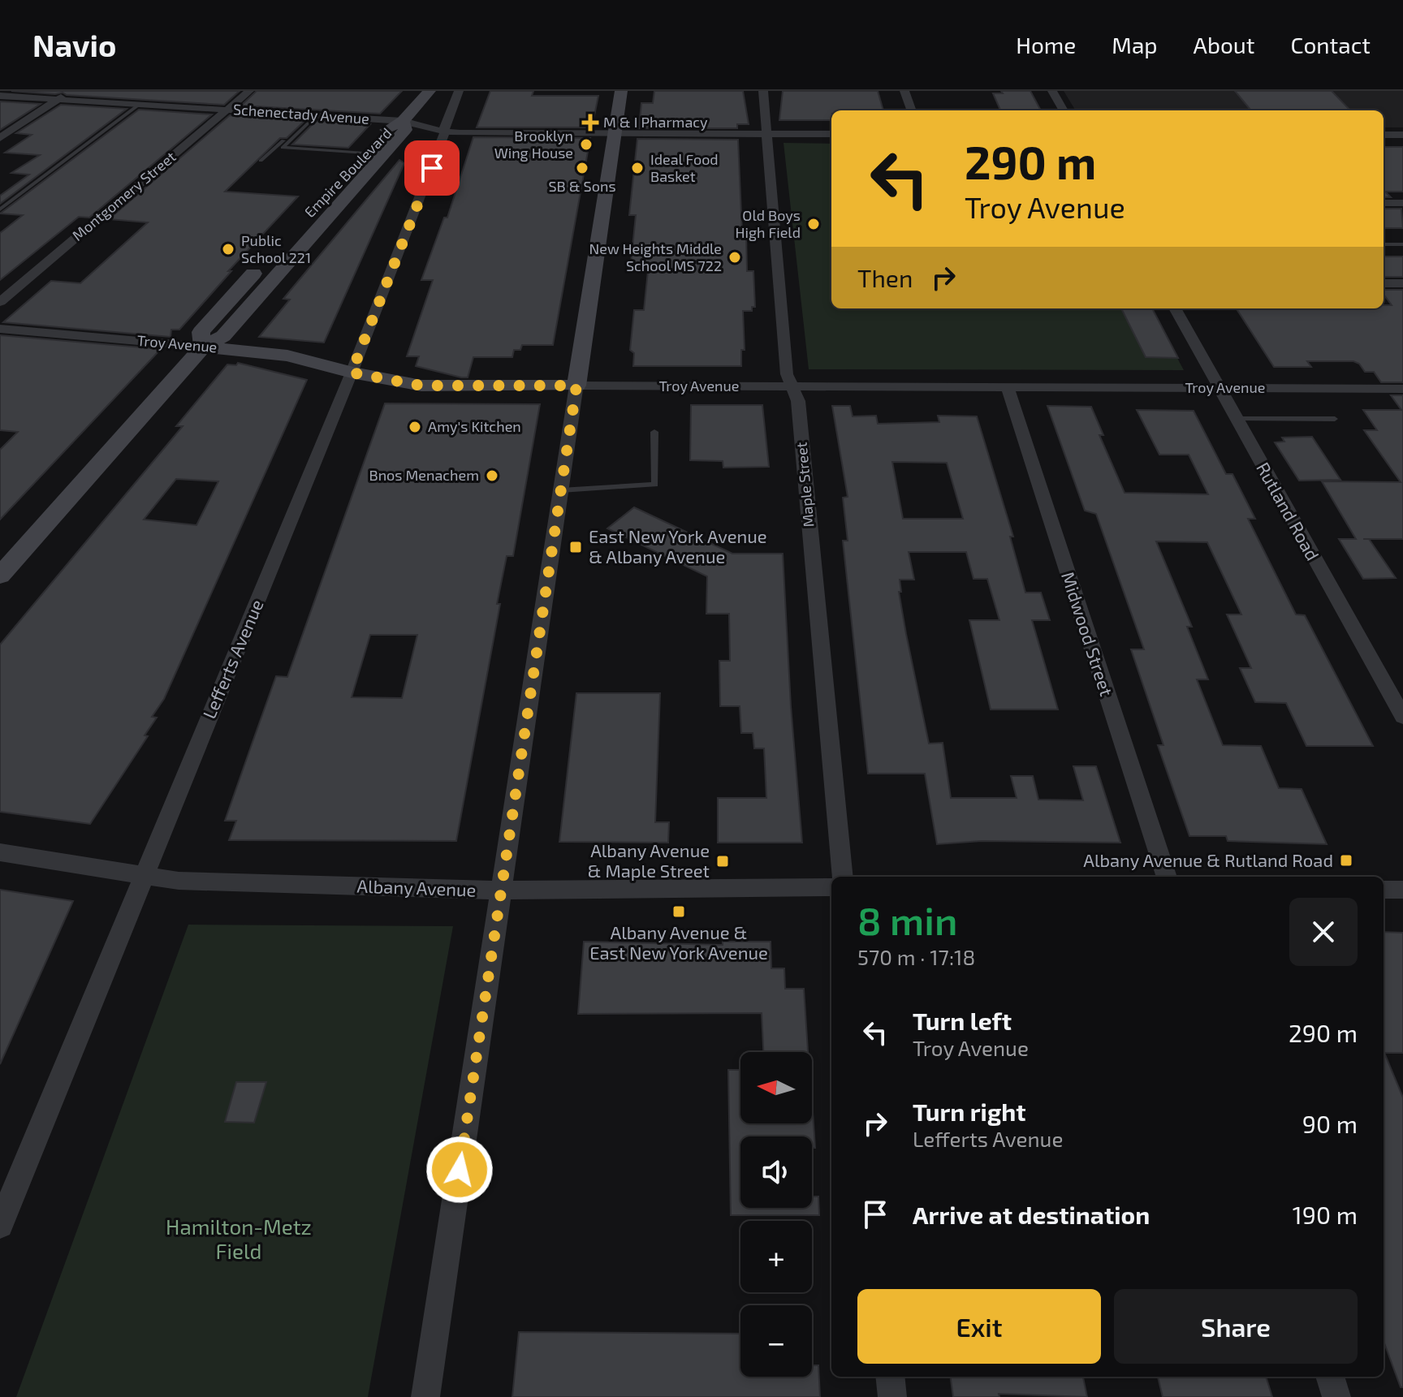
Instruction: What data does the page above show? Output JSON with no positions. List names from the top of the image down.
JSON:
{
  "streets": {
    "main road": ["Empire Boulevard", "Troy Avenue"],
    "street": [
      "Schenectady Avenue",
      "Montgomery Street",
      "Maple Street",
      "Rutland Road",
      "Midwood Street",
      "Lefferts Avenue",
      "Albany Avenue"
    ]
  },
  "crossings": [
    ["Schenectady Avenue", "Empire Boulevard"],
    ["Schenectady Avenue", "Montgomery Street"],
    ["Schenectady Avenue", "Maple Street"],
    ["Schenectady Avenue", "Lefferts Avenue"],
    ["Empire Boulevard", "Troy Avenue"],
    ["Troy Avenue", "Maple Street"],
    ["Troy Avenue", "Rutland Road"],
    ["Troy Avenue", "Midwood Street"],
    ["Troy Avenue", "Lefferts Avenue"],
    ["Lefferts Avenue", "Albany Avenue"]
  ],
  "parks": ["Hamilton-Metz Field"],
  "places": {
    "health": ["M & I Pharmacy"],
    "other": [
      "Brooklyn Wing House",
      "SB & Sons",
      "Ideal Food Basket",
      "Old Boys High Field",
      "Public School 221",
      "New Heights Middle School MS 722",
      "Amy's Kitchen",
      "Bnos Menachem"
    ],
    "transit": [
      "East New York Avenue & Albany Avenue",
      "Albany Avenue & Rutland Road",
      "Albany Avenue & Maple Street",
      "Albany Avenue & East New York Avenue"
    ]
  },
  "north": "left",
  "page": {
    "header": "Navio",
    "nav": [
      "Home",
      "Map",
      "About",
      "Contact"
    ],
    "turn": ["290 m", "Troy Avenue"],
    "then": "Then",
    "heading": ["8 min", "570 m · 17:18"],
    "list": [
      {
        "name": "Turn left",
        "note": "Troy Avenue",
        "value": "290 m"
      },
      {
        "name": "Turn right",
        "note": "Lefferts Avenue",
        "value": "90 m"
      },
      {
        "name": "Arrive at destination",
        "value": "190 m"
      }
    ],
    "map_buttons": ["+", "−"],
    "buttons": ["Exit", "Share"]
  }
}
